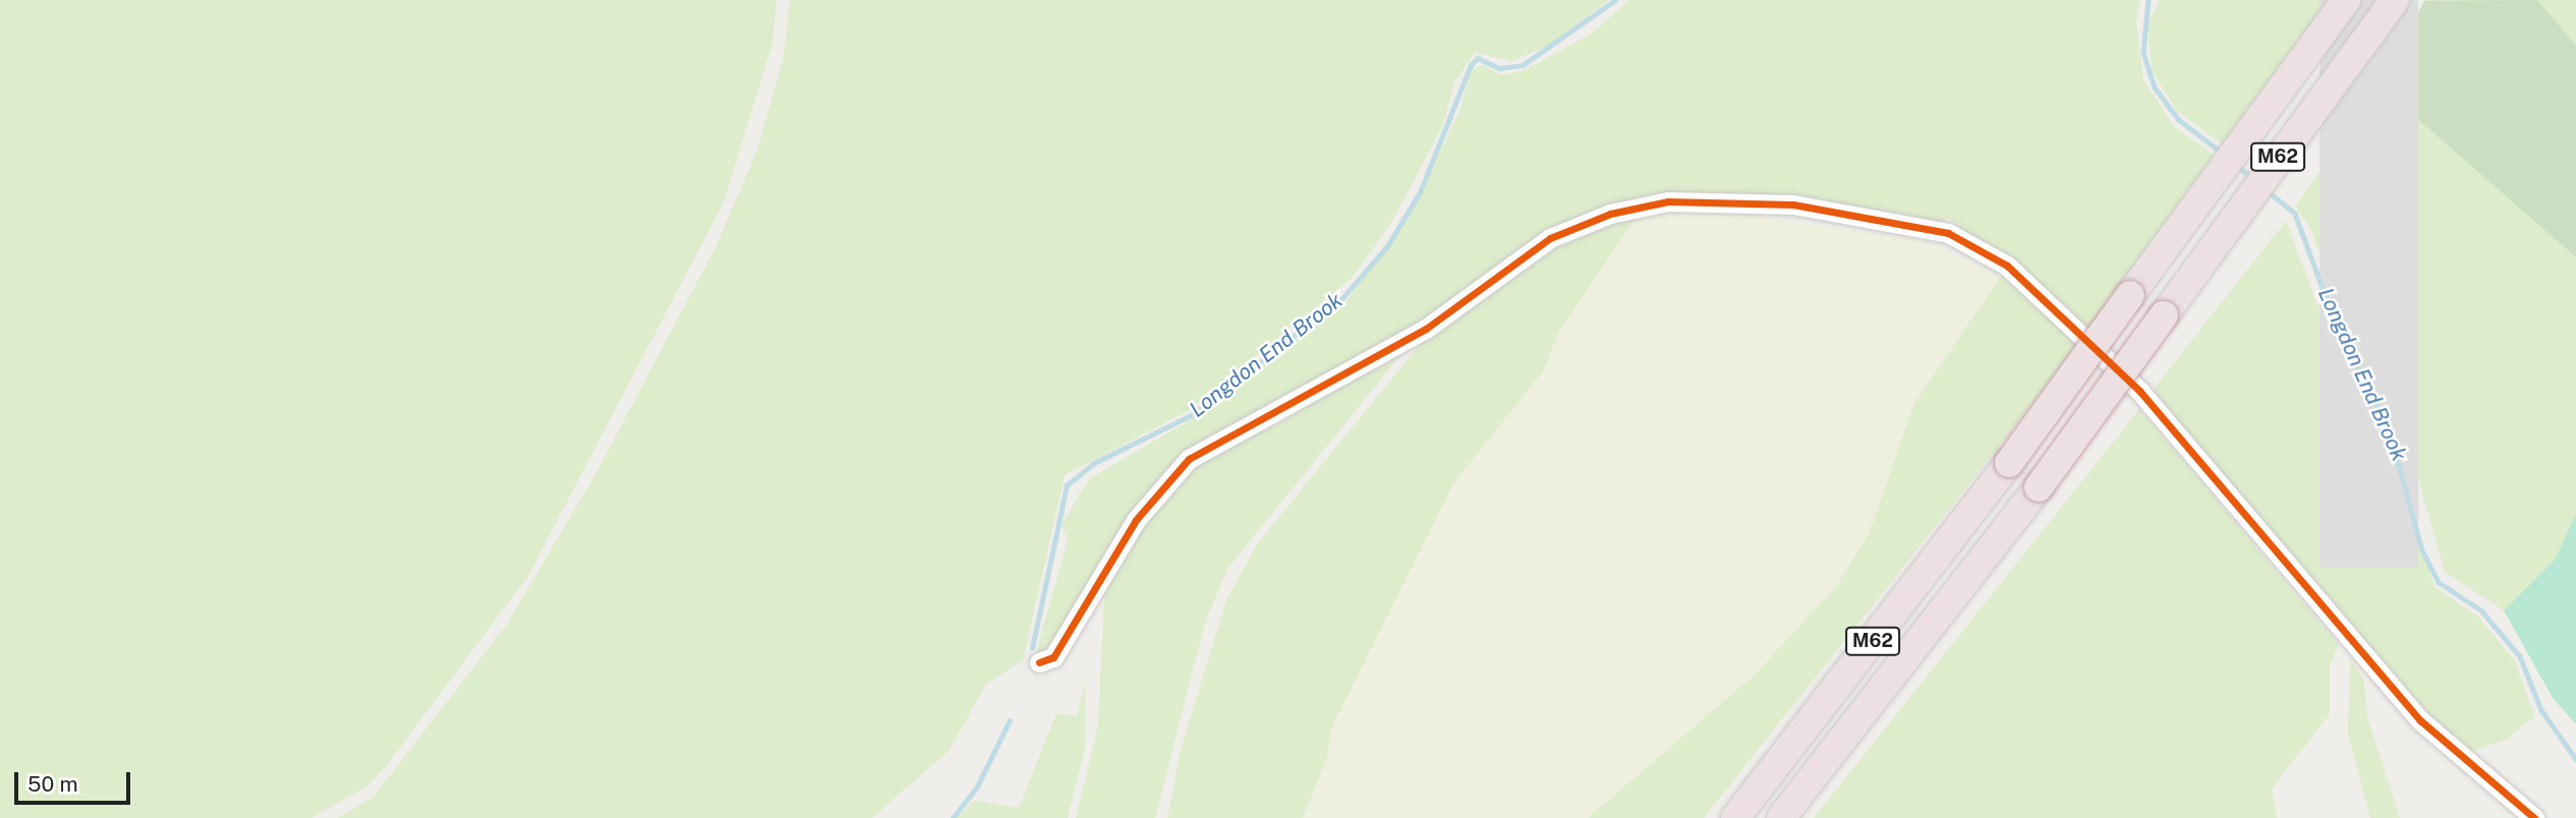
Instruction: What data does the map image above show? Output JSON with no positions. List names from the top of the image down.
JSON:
{
  "streets": {
    "highway": ["M62"]
  },
  "water": ["Longdon End Brook"],
  "scale_bar": "50 m"
}
